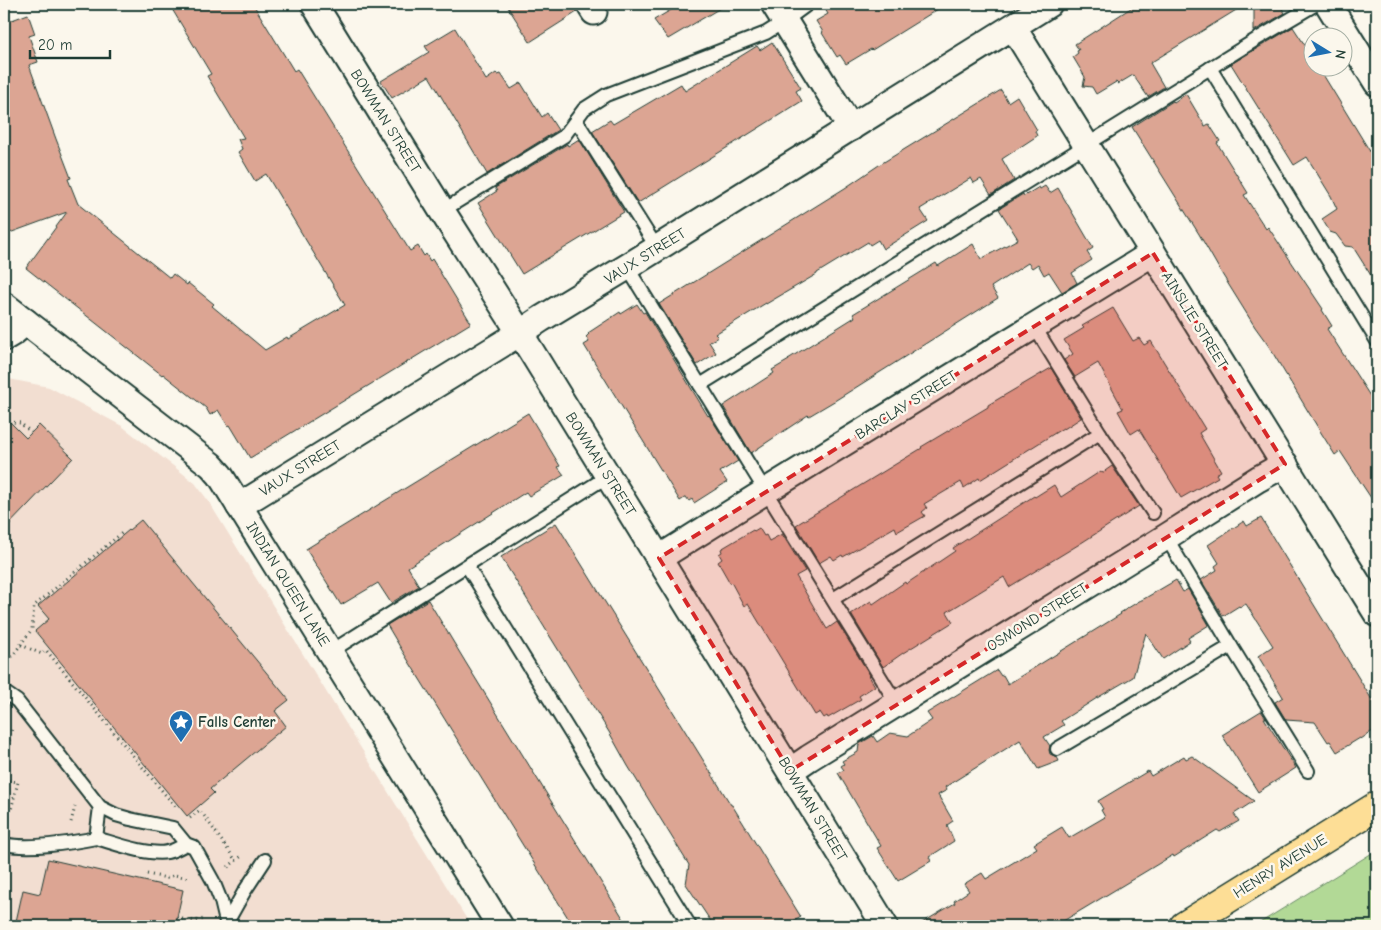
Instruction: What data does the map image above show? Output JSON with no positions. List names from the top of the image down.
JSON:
{
  "streets": {
    "main road": ["HENRY AVENUE"],
    "street": [
      "BOWMAN STREET",
      "VAUX STREET",
      "AINSLIE STREET",
      "BARCLAY STREET",
      "INDIAN QUEEN LANE",
      "OSMOND STREET"
    ]
  },
  "crossings": [
    ["BOWMAN STREET", "VAUX STREET"],
    ["BOWMAN STREET", "BARCLAY STREET"],
    ["BOWMAN STREET", "OSMOND STREET"],
    ["VAUX STREET", "AINSLIE STREET"],
    ["VAUX STREET", "INDIAN QUEEN LANE"],
    ["AINSLIE STREET", "BARCLAY STREET"],
    ["AINSLIE STREET", "OSMOND STREET"]
  ],
  "places": {
    "place": ["Falls Center"]
  },
  "scale_bar": "20 m",
  "north": "right"
}
